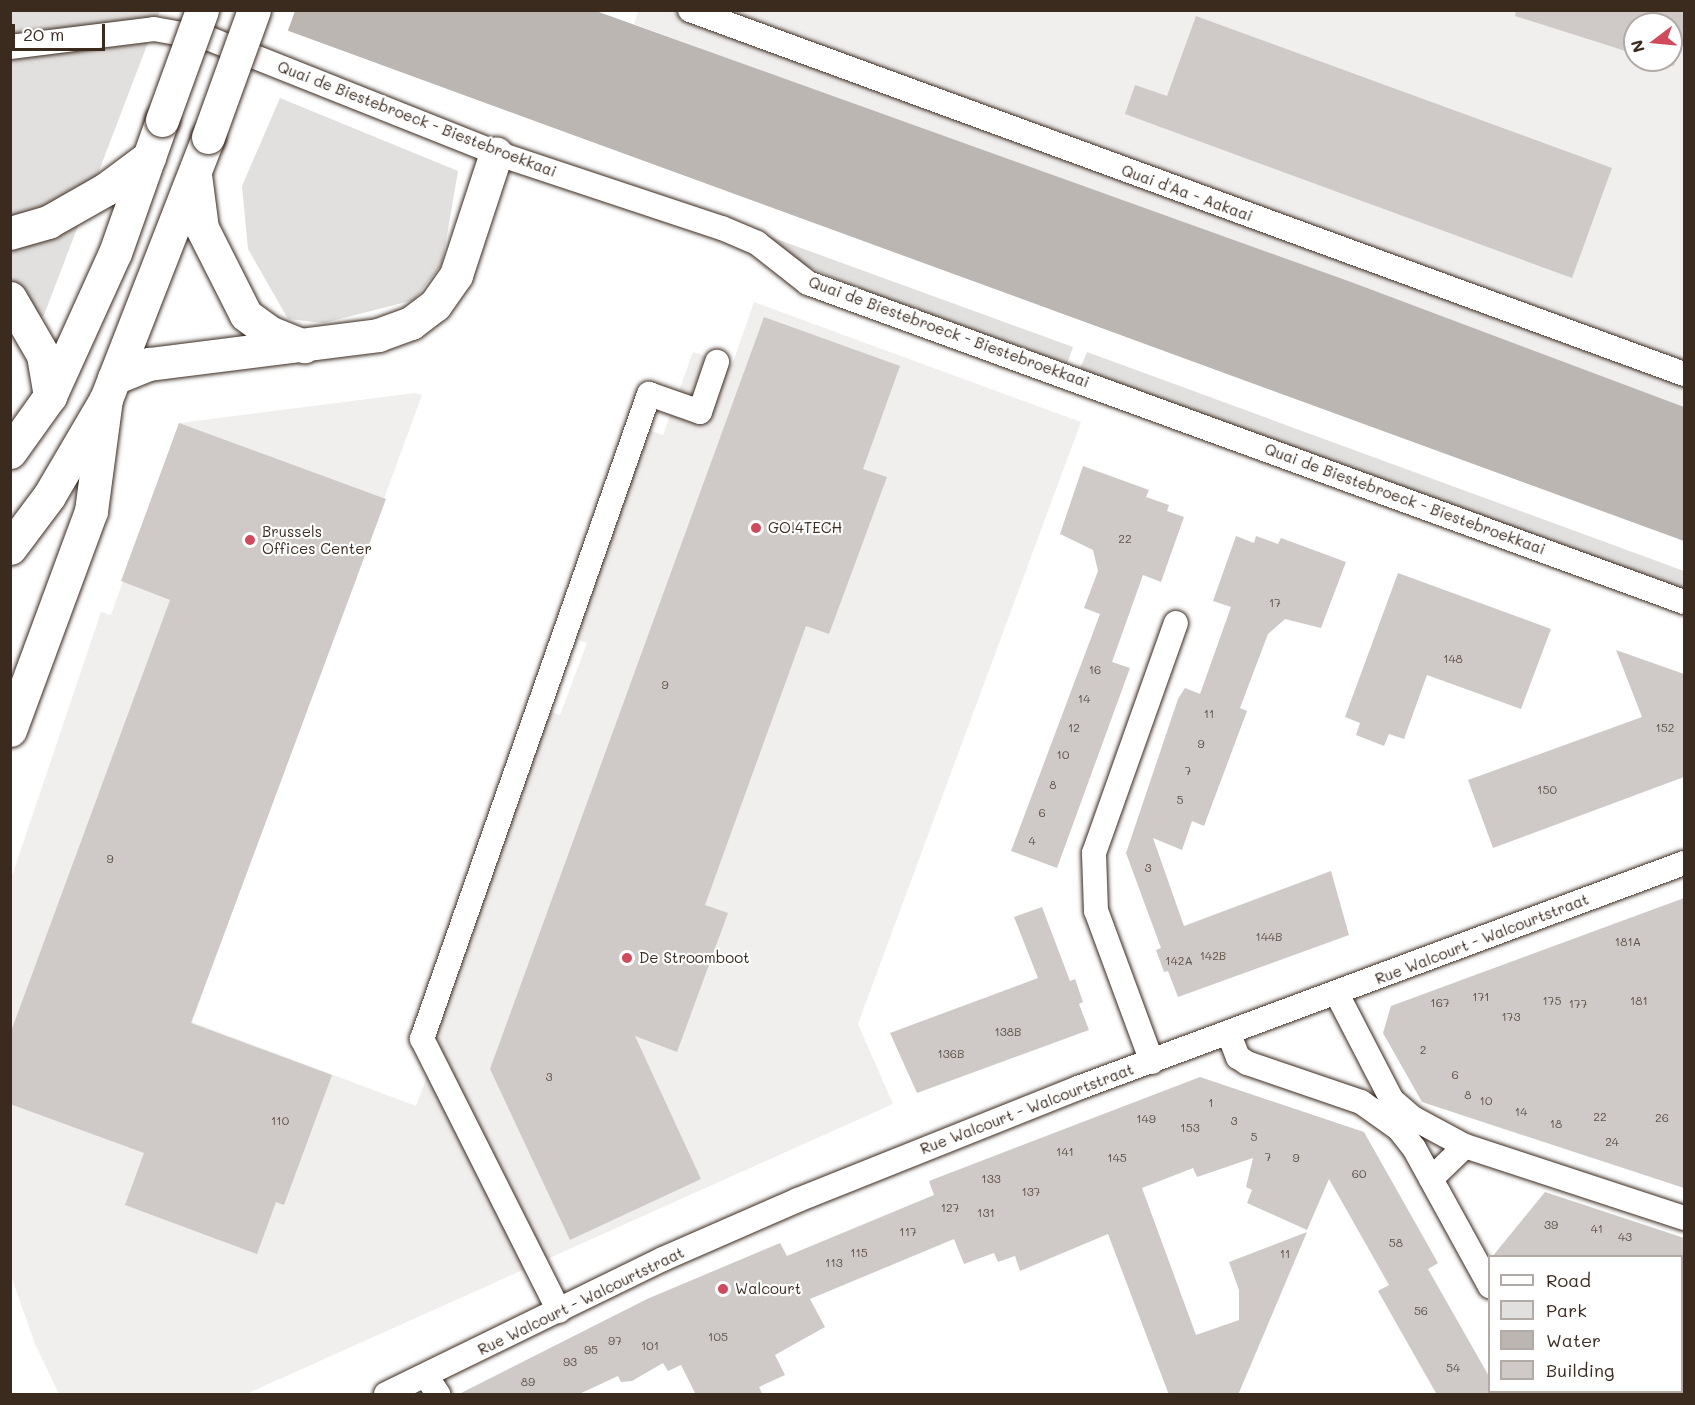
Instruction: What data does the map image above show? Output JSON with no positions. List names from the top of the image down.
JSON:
{
  "streets": {
    "street": ["Quai de Biestebroeck - Biestebroekkaai", "Quai d'Aa - Aakaai", "Rue Walcourt - Walcourtstraat"]
  },
  "places": [
    "GO!4TECH",
    "Brussels Offices Center",
    "De Stroomboot",
    "Walcourt"
  ],
  "house_numbers": [
    "22",
    "17",
    "148",
    "16",
    "9",
    "14",
    "11",
    "12",
    "152",
    "9",
    "10",
    "7",
    "8",
    "150",
    "5",
    "6",
    "4",
    "9",
    "3",
    "144B",
    "181A",
    "142B",
    "142A",
    "171",
    "175",
    "181",
    "167",
    "177",
    "173",
    "138B",
    "2",
    "136B",
    "6",
    "3",
    "8",
    "10",
    "1",
    "14",
    "22",
    "26",
    "149",
    "110",
    "3",
    "18",
    "153",
    "5",
    "24",
    "141",
    "7",
    "145",
    "9",
    "60",
    "133",
    "137",
    "127",
    "131",
    "39",
    "41",
    "117",
    "43",
    "58",
    "115",
    "11",
    "113",
    "56",
    "105",
    "97",
    "101",
    "95",
    "93",
    "54",
    "89"
  ],
  "legend": [
    "Road",
    "Park",
    "Water",
    "Building"
  ],
  "scale_bar": "20 m",
  "north": "left"
}
